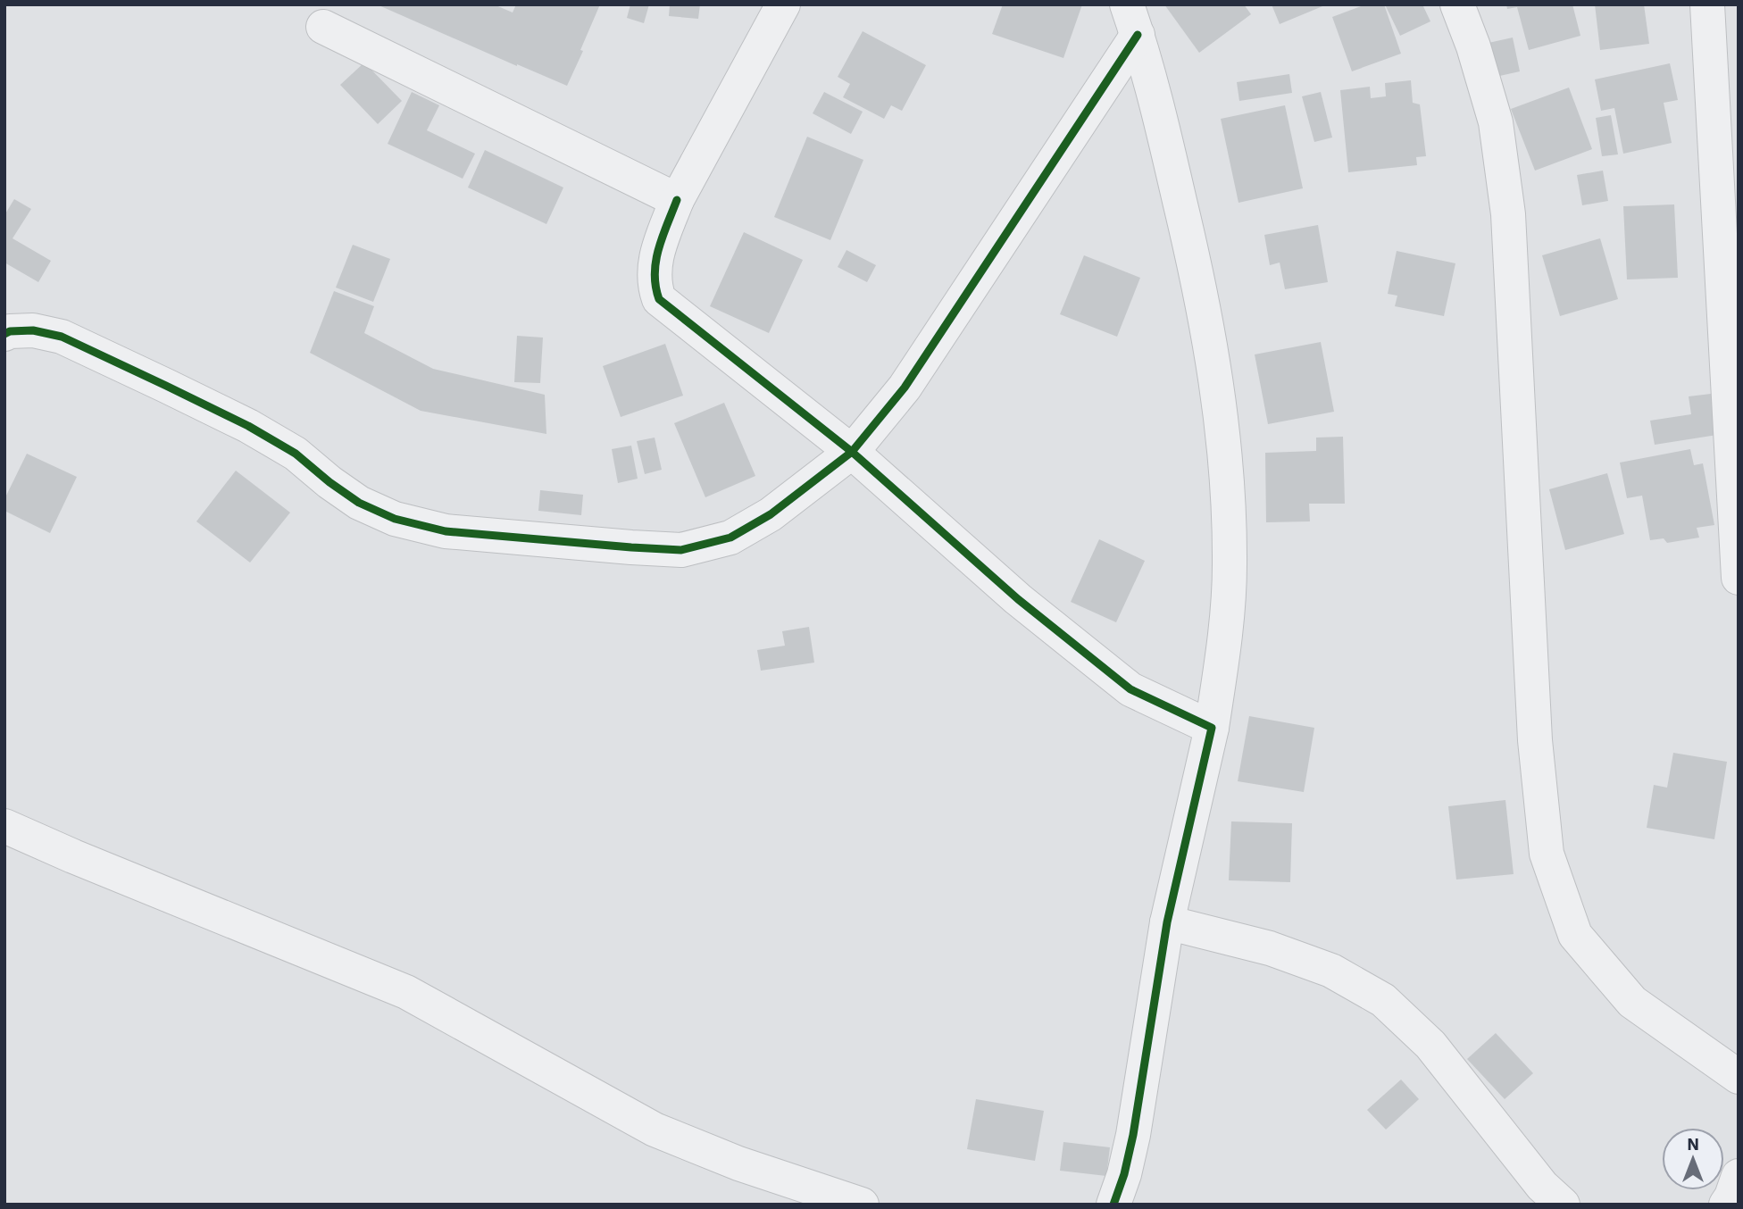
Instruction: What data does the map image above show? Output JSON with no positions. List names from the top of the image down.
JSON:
{
  "north": "top"
}
